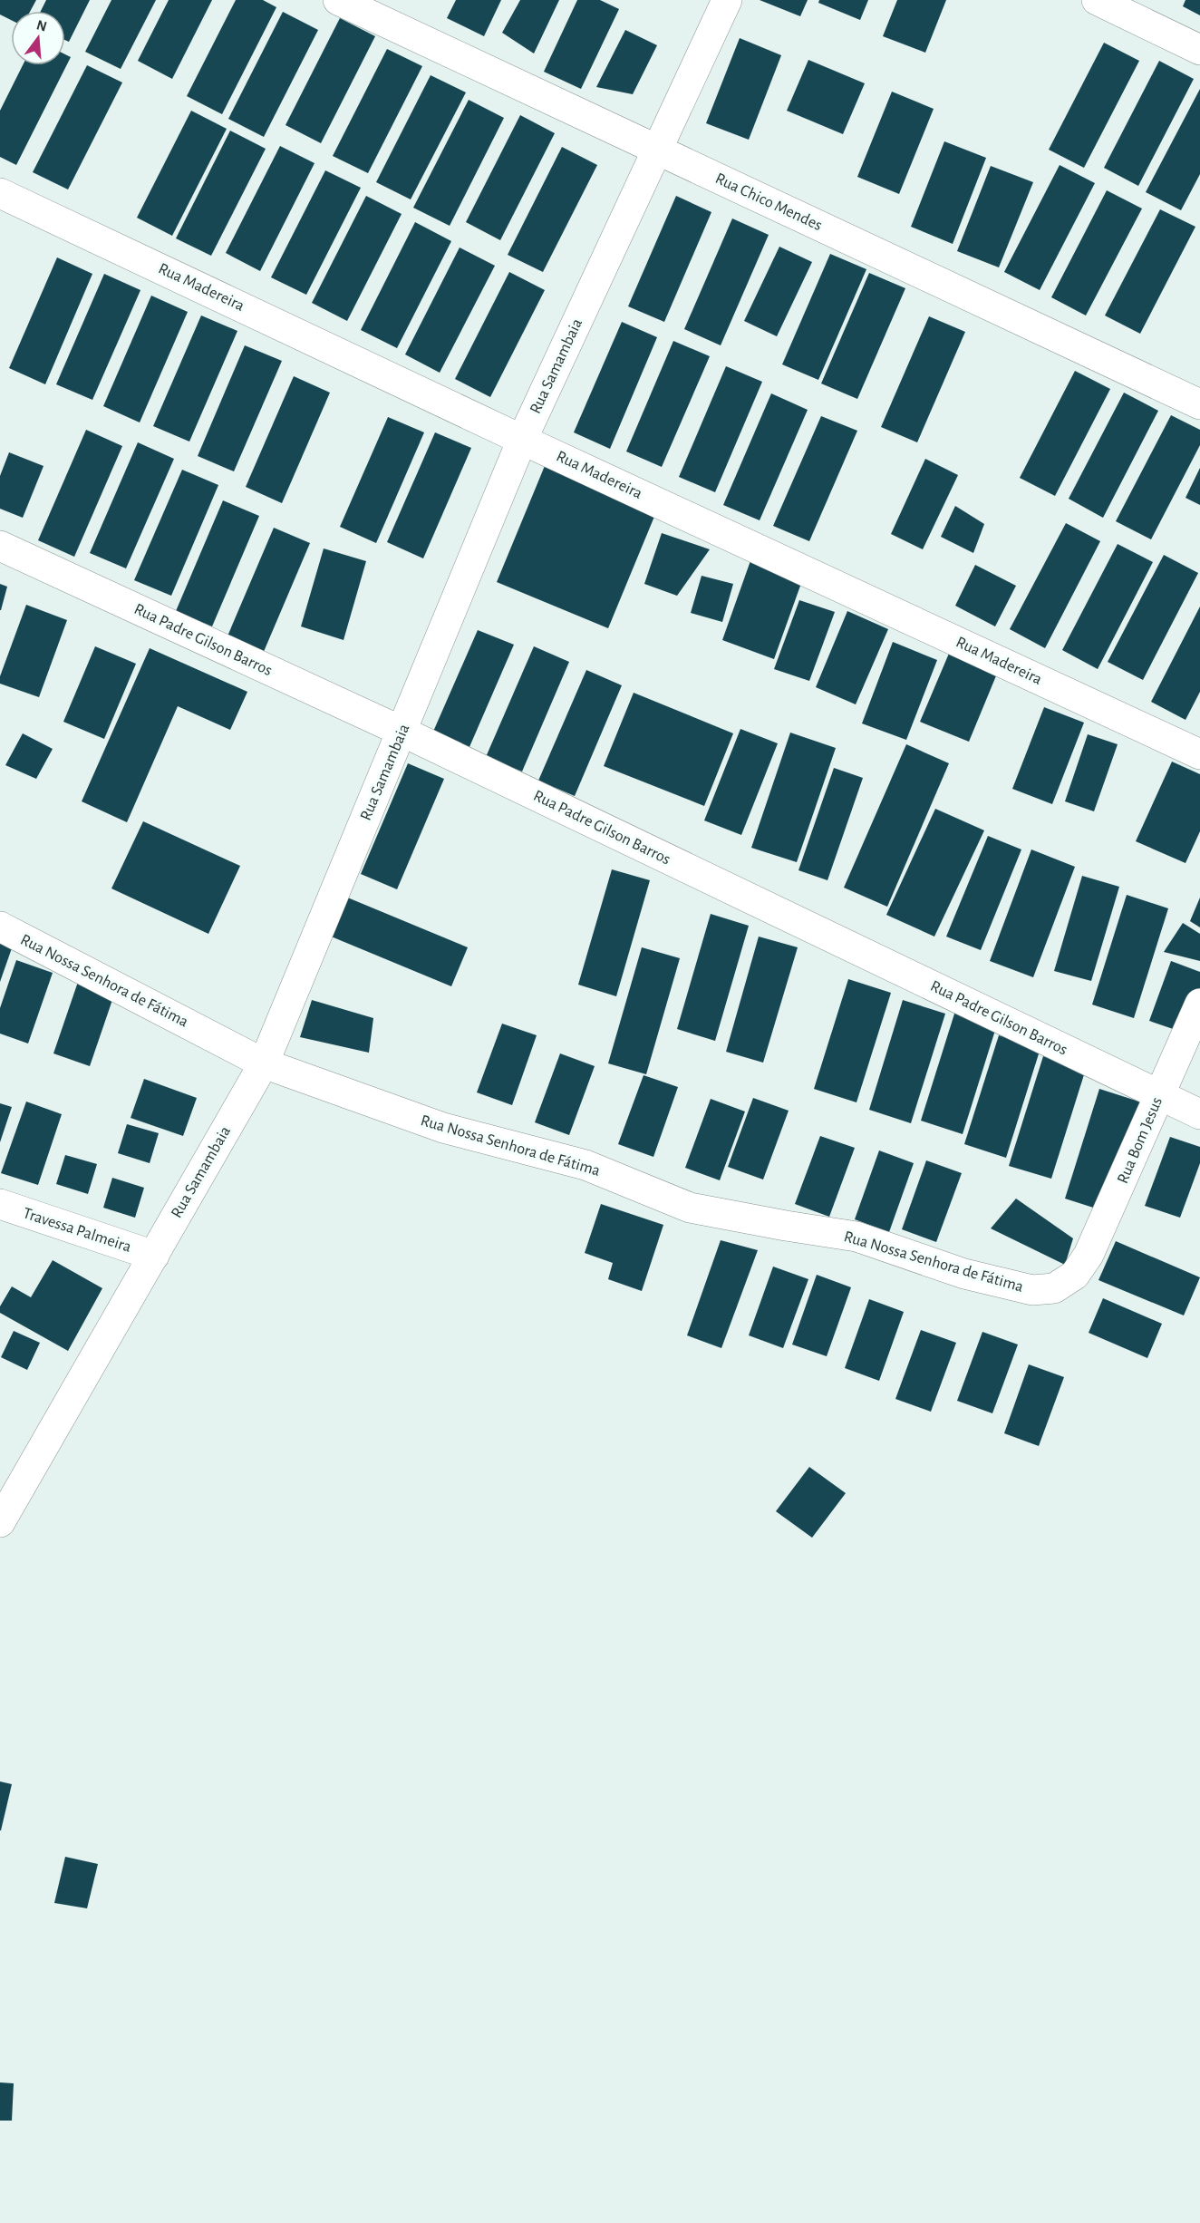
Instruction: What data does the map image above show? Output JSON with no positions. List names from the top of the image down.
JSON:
{
  "streets": {
    "street": [
      "Rua Chico Mendes",
      "Rua Madereira",
      "Rua Samambaia",
      "Rua Padre Gilson Barros",
      "Rua Nossa Senhora de Fátima",
      "Rua Bom Jesus",
      "Travessa Palmeira"
    ]
  },
  "crossings": [
    ["Rua Chico Mendes", "Rua Samambaia"],
    ["Rua Madereira", "Rua Samambaia"],
    ["Rua Samambaia", "Rua Padre Gilson Barros"],
    ["Rua Samambaia", "Rua Nossa Senhora de Fátima"],
    ["Rua Samambaia", "Travessa Palmeira"],
    ["Rua Padre Gilson Barros", "Rua Bom Jesus"],
    ["Rua Nossa Senhora de Fátima", "Rua Bom Jesus"]
  ],
  "north": "top"
}
